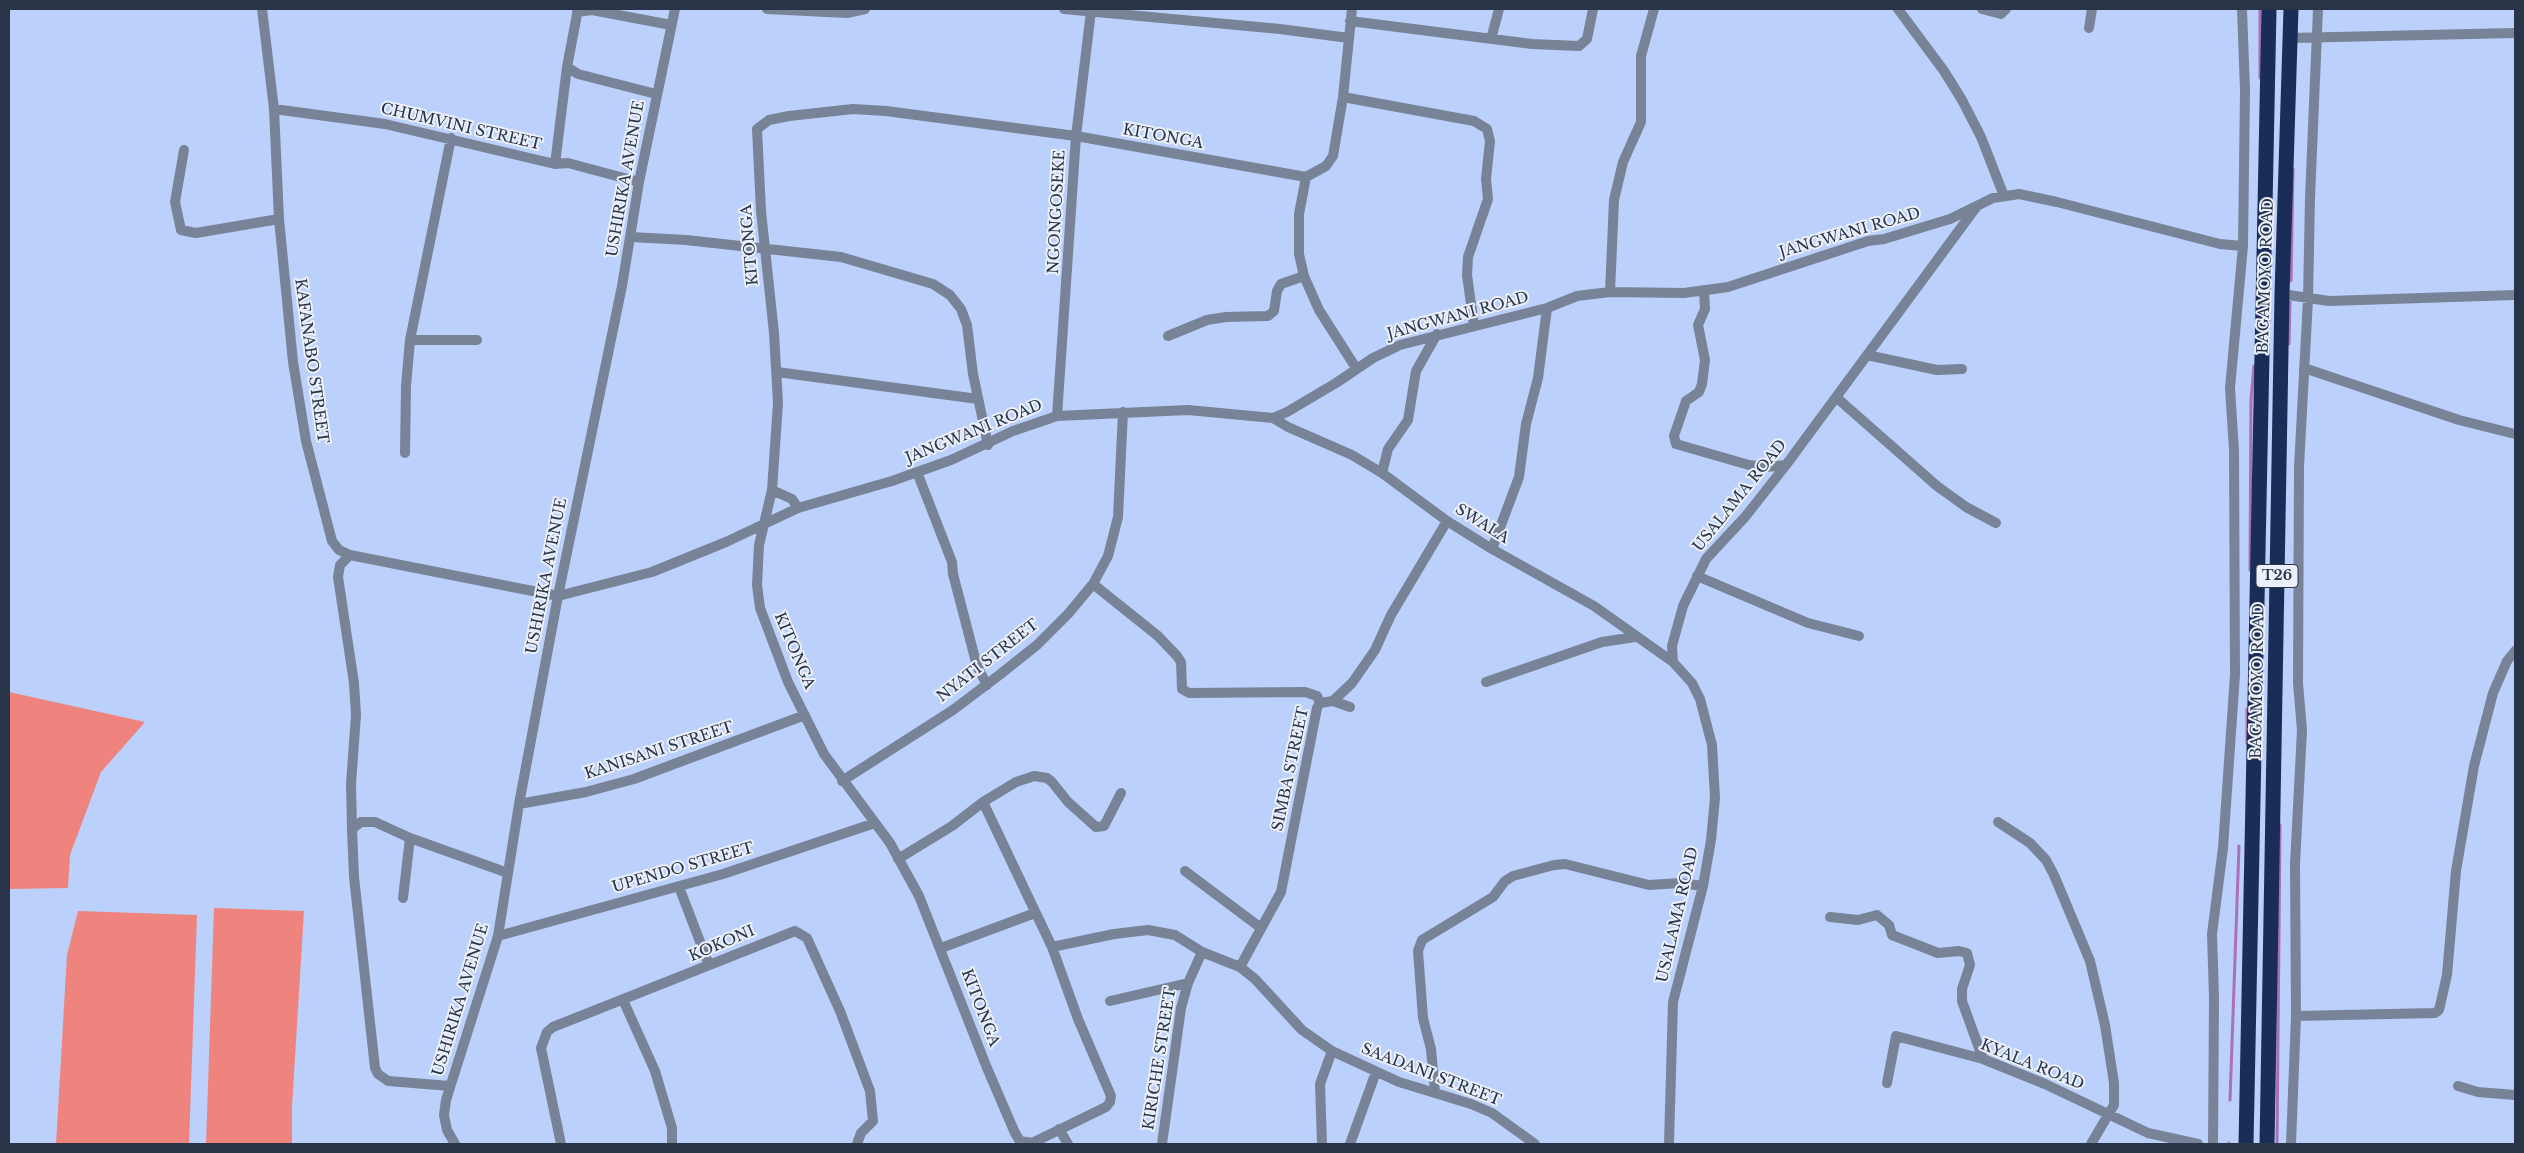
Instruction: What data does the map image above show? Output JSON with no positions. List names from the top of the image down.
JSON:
{
  "streets": {
    "highway": ["BAGAMOYO ROAD", "T26"],
    "street": [
      "CHUMVINI STREET",
      "KITONGA",
      "USHIRIKA AVENUE",
      "NGONGOSEKE",
      "JANGWANI ROAD",
      "KAFANABO STREET",
      "USALAMA ROAD",
      "SWALA",
      "NYATI STREET",
      "KANISANI STREET",
      "SIMBA STREET",
      "UPENDO STREET",
      "KOKONI",
      "KIRICHE STREET",
      "KYALA ROAD",
      "SAADANI STREET"
    ]
  },
  "crossings": [
    ["CHUMVINI STREET", "USHIRIKA AVENUE"],
    ["CHUMVINI STREET", "KAFANABO STREET"],
    ["KITONGA", "NGONGOSEKE"],
    ["KITONGA", "JANGWANI ROAD"],
    ["KITONGA", "NYATI STREET"],
    ["KITONGA", "KANISANI STREET"],
    ["KITONGA", "UPENDO STREET"],
    ["KITONGA", "SAADANI STREET"],
    ["USHIRIKA AVENUE", "JANGWANI ROAD"],
    ["USHIRIKA AVENUE", "KAFANABO STREET"],
    ["USHIRIKA AVENUE", "KANISANI STREET"],
    ["USHIRIKA AVENUE", "UPENDO STREET"],
    ["NGONGOSEKE", "JANGWANI ROAD"],
    ["JANGWANI ROAD", "KAFANABO STREET"],
    ["JANGWANI ROAD", "USALAMA ROAD"],
    ["JANGWANI ROAD", "SWALA"],
    ["JANGWANI ROAD", "NYATI STREET"],
    ["USALAMA ROAD", "SWALA"],
    ["SWALA", "SIMBA STREET"],
    ["SIMBA STREET", "SAADANI STREET"],
    ["KIRICHE STREET", "SAADANI STREET"]
  ]
}
